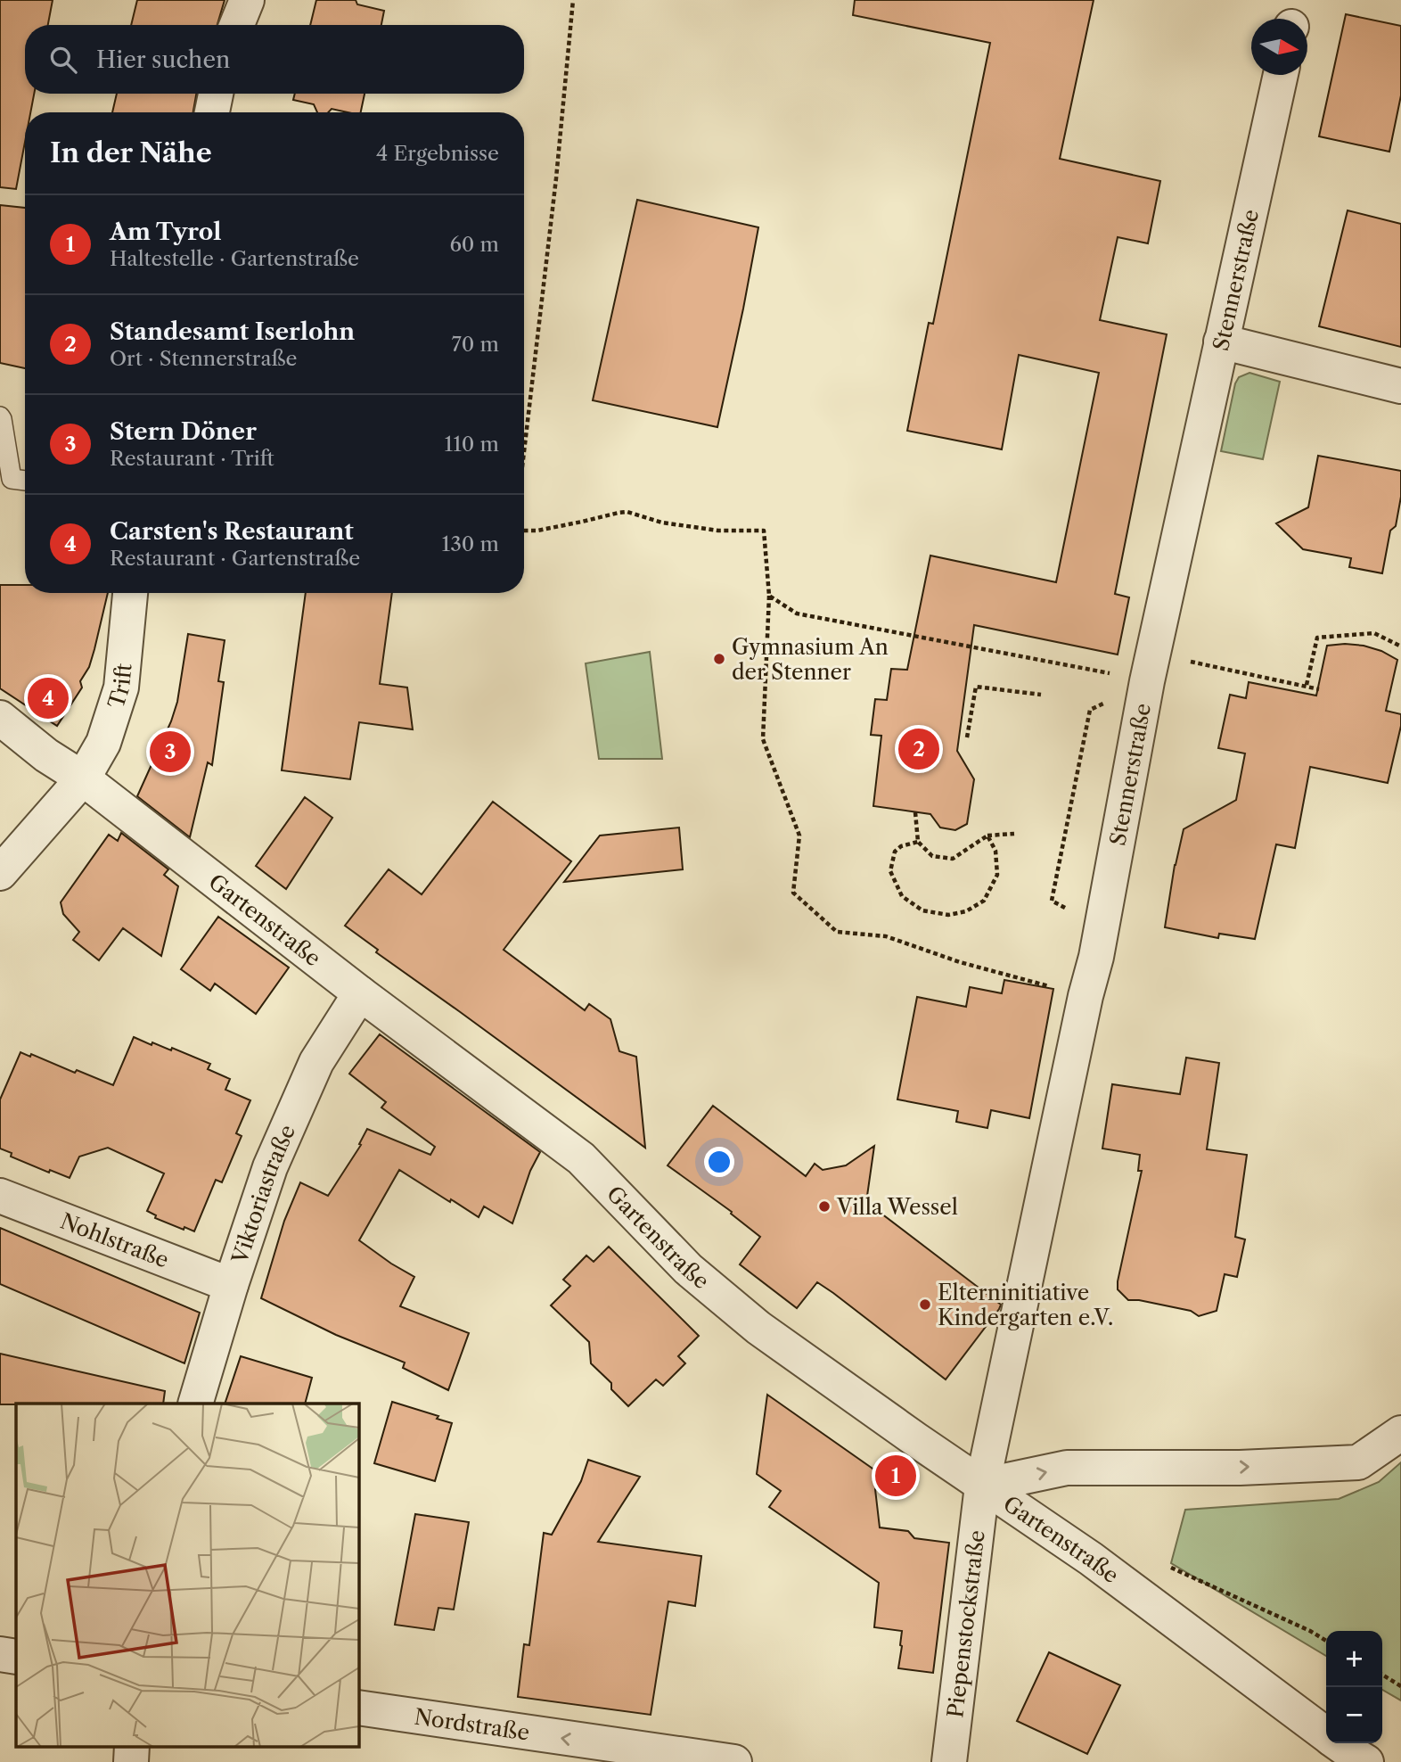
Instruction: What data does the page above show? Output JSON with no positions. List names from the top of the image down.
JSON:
{
  "streets": {
    "street": [
      "Stennerstraße",
      "Trift",
      "Gartenstraße",
      "Viktoriastraße",
      "Nohlstraße",
      "Piepenstockstraße",
      "Nordstraße"
    ]
  },
  "crossings": [
    ["Stennerstraße", "Gartenstraße"],
    ["Stennerstraße", "Piepenstockstraße"],
    ["Trift", "Gartenstraße"],
    ["Gartenstraße", "Viktoriastraße"],
    ["Gartenstraße", "Piepenstockstraße"],
    ["Viktoriastraße", "Nohlstraße"]
  ],
  "one_way": ["Nordstraße"],
  "places": ["Gymnasium An der Stenner", "Villa Wessel", "Elterninitiative Kindergarten e.V."],
  "north": "right",
  "page": {
    "search": "Hier suchen",
    "heading": ["In der Nähe", "4 Ergebnisse"],
    "list": [
      {
        "mark": "1",
        "name": "Am Tyrol",
        "note": "Haltestelle · Gartenstraße",
        "value": "60 m"
      },
      {
        "mark": "2",
        "name": "Standesamt Iserlohn",
        "note": "Ort · Stennerstraße",
        "value": "70 m"
      },
      {
        "mark": "3",
        "name": "Stern Döner",
        "note": "Restaurant · Trift",
        "value": "110 m"
      },
      {
        "mark": "4",
        "name": "Carsten's Restaurant",
        "note": "Restaurant · Gartenstraße",
        "value": "130 m"
      }
    ],
    "pins": [
      "4",
      "2",
      "3",
      "1"
    ],
    "map_buttons": ["+", "−"]
  }
}
